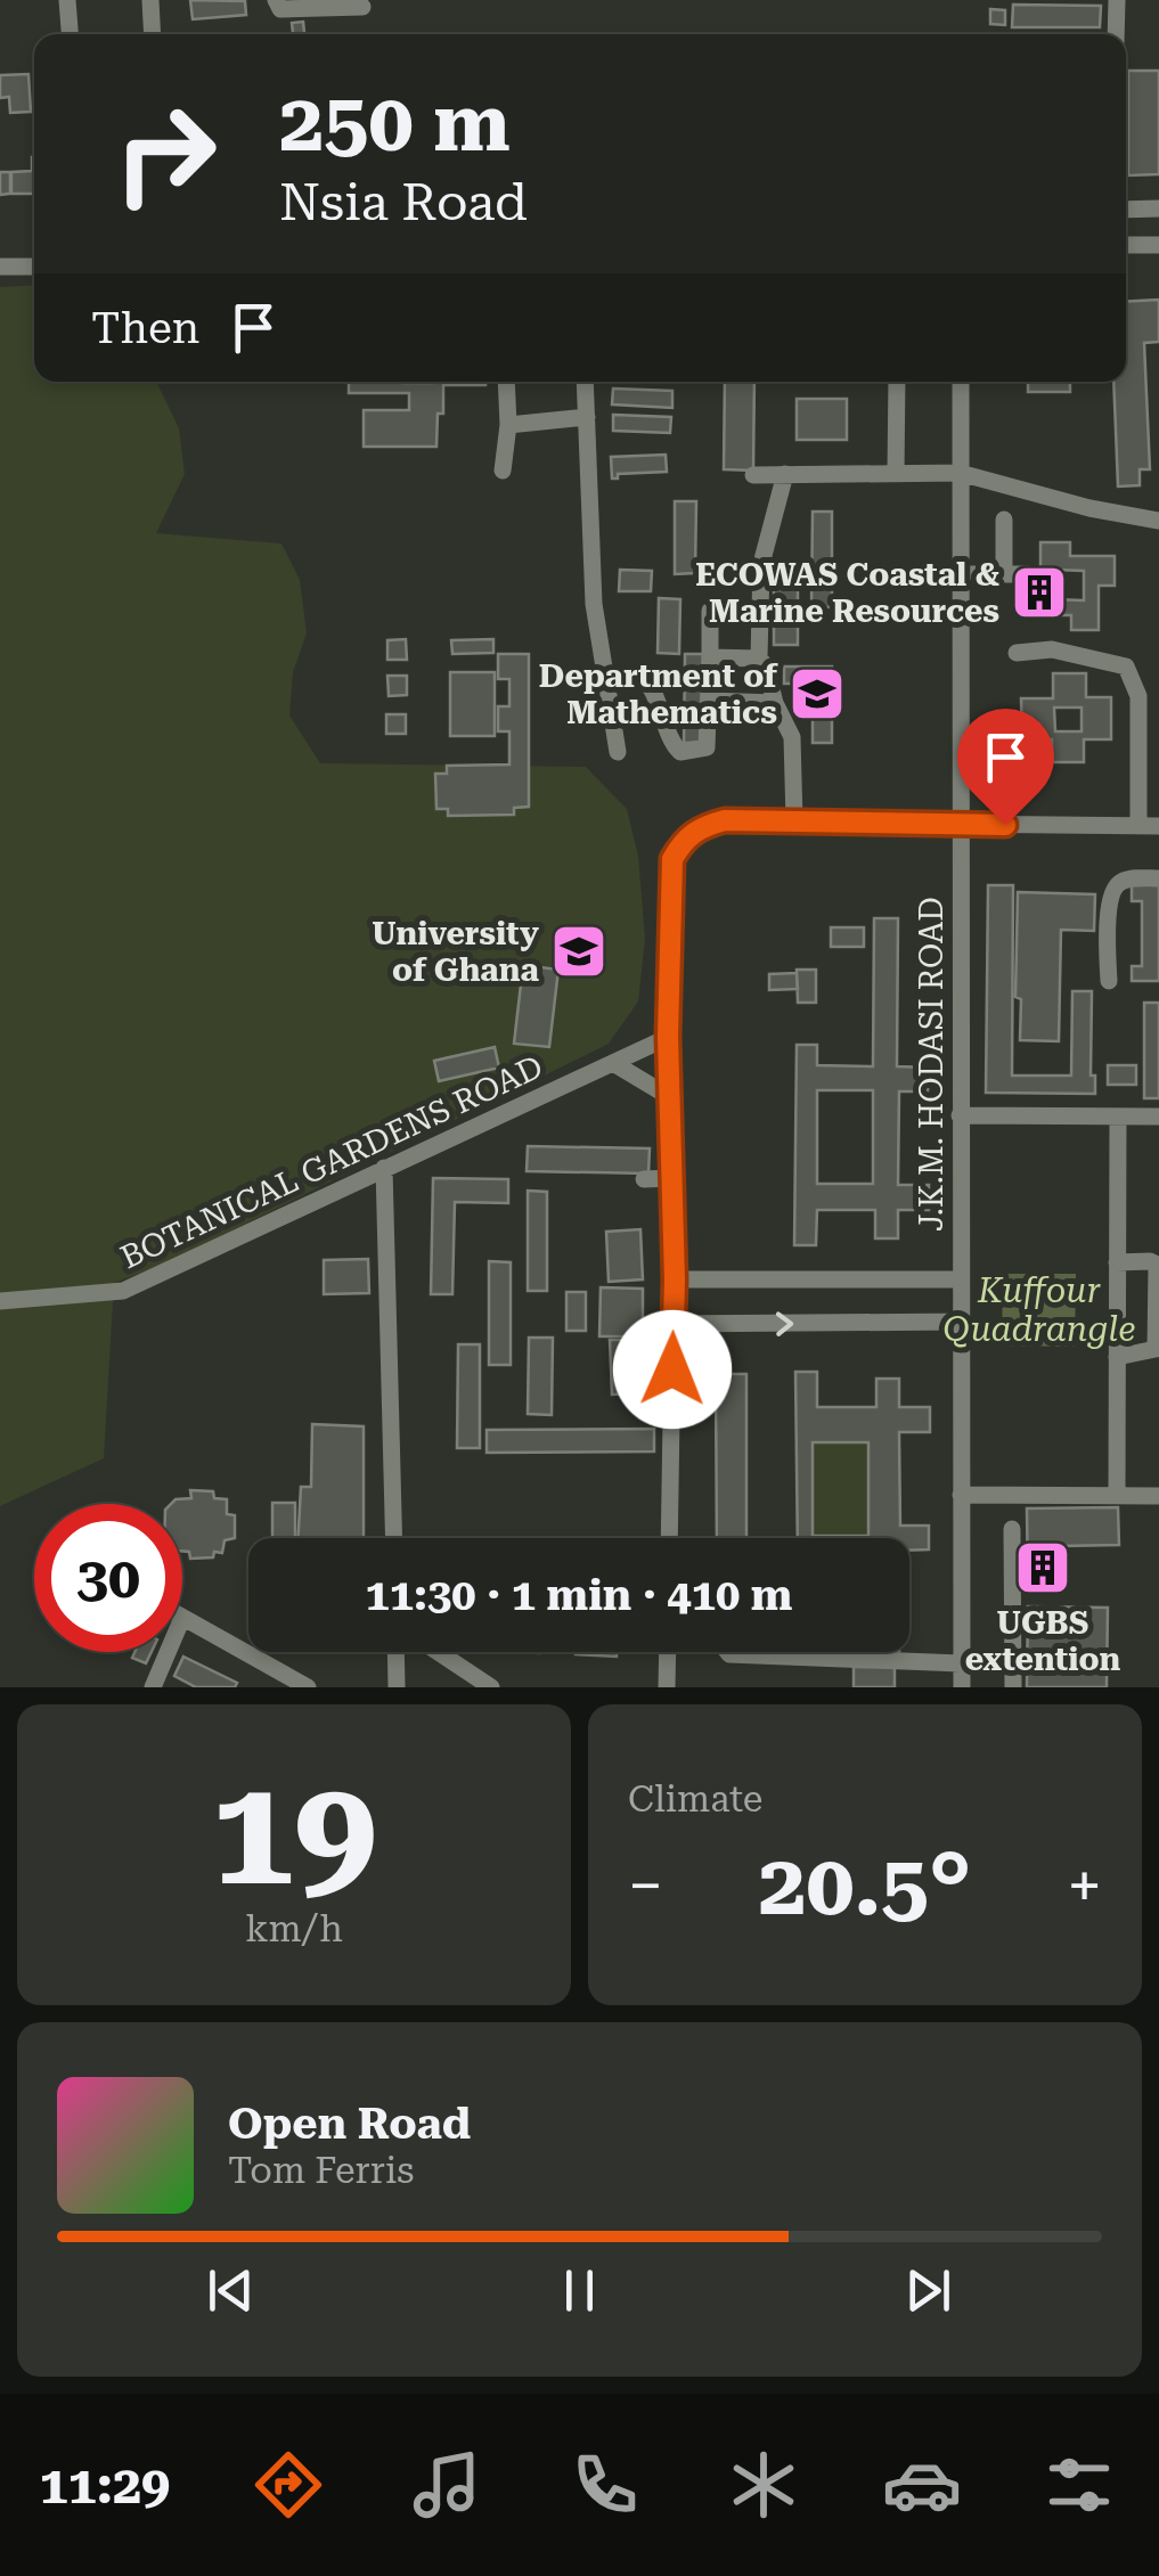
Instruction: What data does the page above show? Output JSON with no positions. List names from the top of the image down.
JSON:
{
  "streets": {
    "street": ["J.K.M. HODASI ROAD", "BOTANICAL GARDENS ROAD"]
  },
  "water": ["Kuffour Quadrangle"],
  "places": {
    "building": ["ECOWAS Coastal & Marine Resources", "UGBS extention"],
    "school or university": ["Department of Mathematics", "University of Ghana"]
  },
  "page": {
    "turn": ["250 m", "Nsia Road"],
    "then": "Then",
    "limit": "30",
    "trip": "11:30 · 1 min · 410 m",
    "tile": [
      ["19", "km/h"],
      "Climate"
    ],
    "heat": ["−", "20.5°", "+"],
    "song": ["Open Road", "Tom Ferris"],
    "tabs": "11:29"
  }
}
